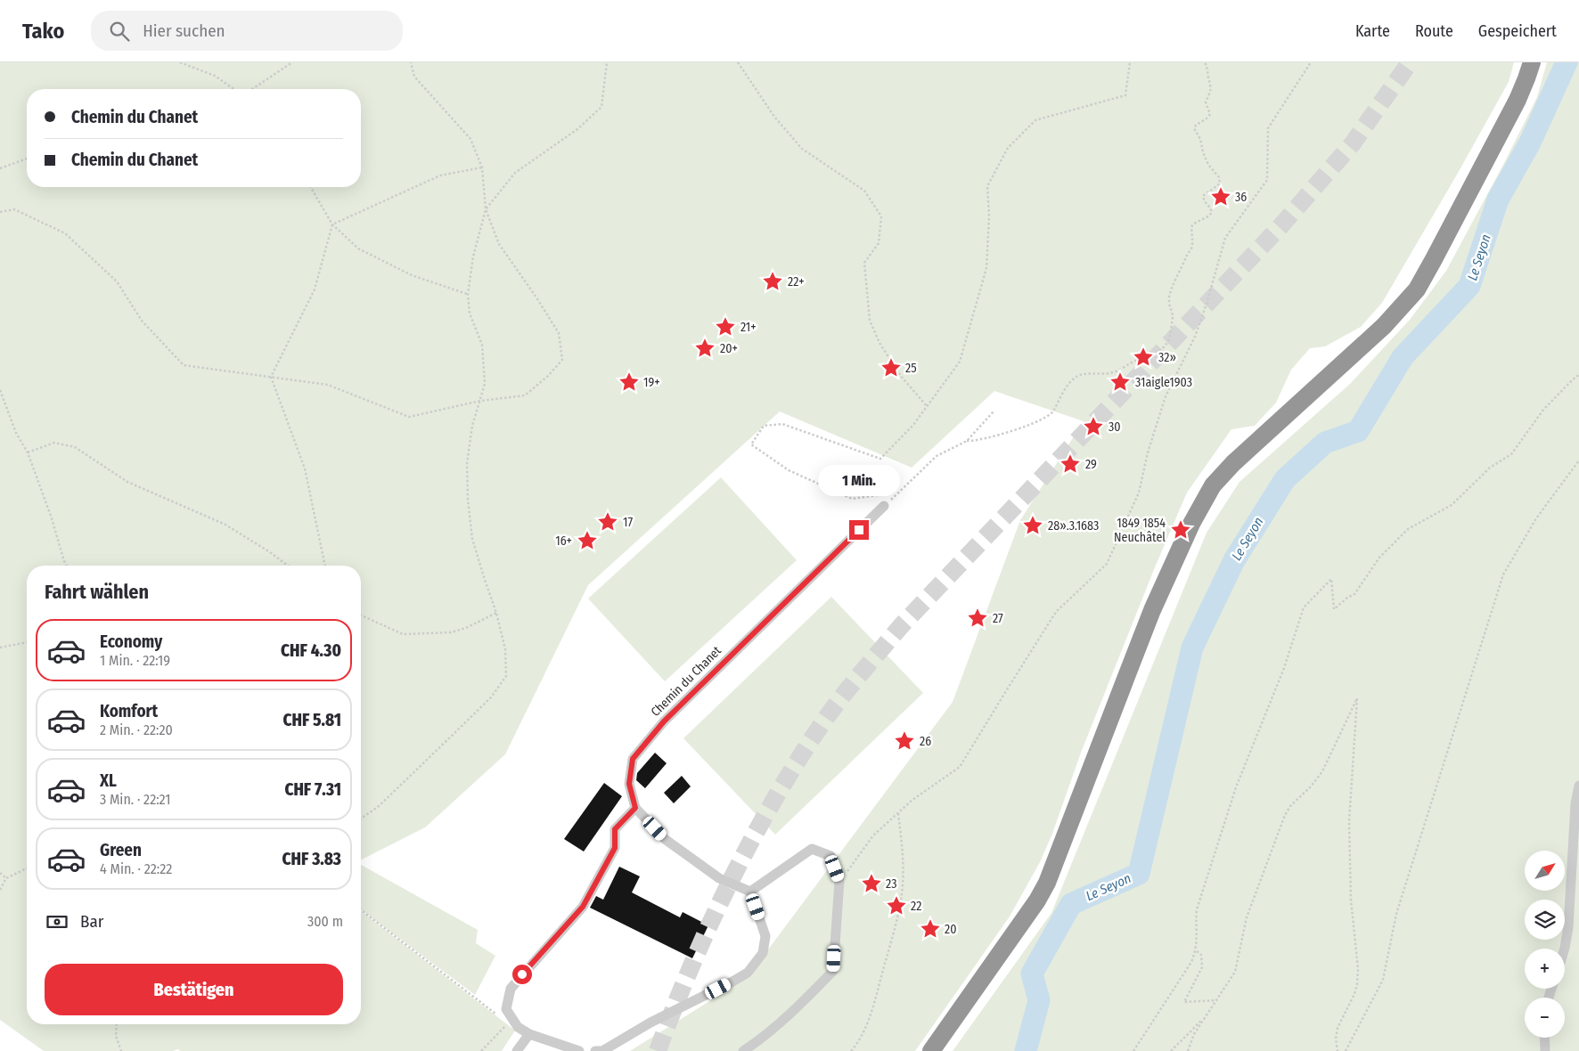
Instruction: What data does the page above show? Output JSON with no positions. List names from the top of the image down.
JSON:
{
  "streets": {
    "street": ["Chemin du Chanet"]
  },
  "water": ["Le Seyon"],
  "places": {
    "place": [
      "36",
      "22+",
      "21+",
      "20+",
      "32»",
      "25",
      "19+",
      "31aigle1903",
      "30",
      "29",
      "17",
      "28».3.1683",
      "1849 1854 Neuchâtel",
      "16+",
      "27",
      "26",
      "23",
      "22",
      "20"
    ]
  },
  "north": "top right",
  "page": {
    "header": "Tako",
    "search": "Hier suchen",
    "nav": ["Karte", "Route", "Gespeichert"],
    "banner": ["Chemin du Chanet", "Chemin du Chanet"],
    "bubble": "1 Min.",
    "heading": "Fahrt wählen",
    "list": [
      {
        "name": "Economy",
        "note": "1 Min. · 22:19",
        "value": "CHF 4.30"
      },
      {
        "name": "Komfort",
        "note": "2 Min. · 22:20",
        "value": "CHF 5.81"
      },
      {
        "name": "XL",
        "note": "3 Min. · 22:21",
        "value": "CHF 7.31"
      },
      {
        "name": "Green",
        "note": "4 Min. · 22:22",
        "value": "CHF 3.83"
      }
    ],
    "map_buttons": ["+", "−"],
    "pay": ["Bar", "300 m"],
    "buttons": "Bestätigen"
  }
}
